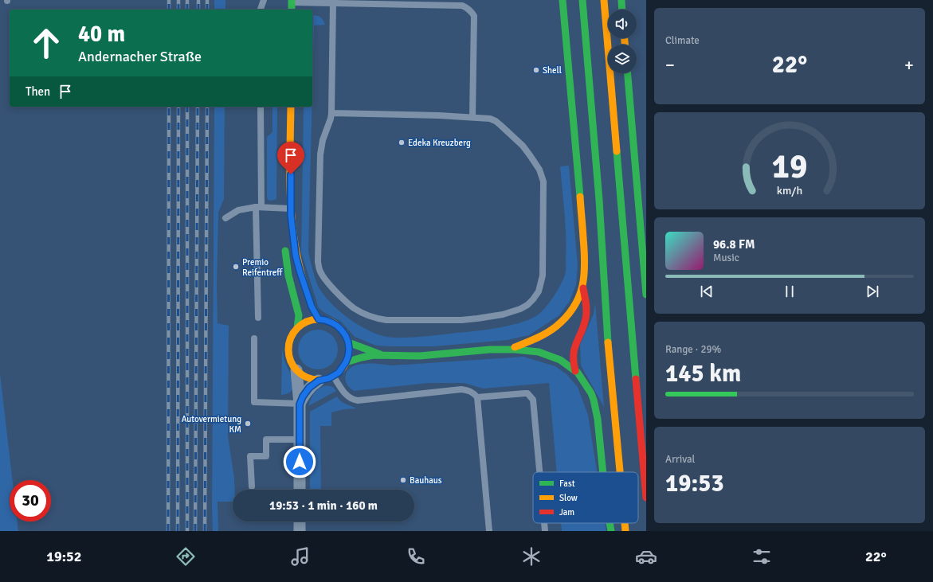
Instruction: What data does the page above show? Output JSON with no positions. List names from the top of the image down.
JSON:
{
  "places": [
    "Shell",
    "Edeka Kreuzberg",
    "Premio Reifentreff",
    "Autovermietung KM",
    "Bauhaus"
  ],
  "legend": ["Fast", "Slow", "Jam"],
  "page": {
    "tile": [
      "Climate",
      ["Range · 29%", "145 km"],
      ["Arrival", "19:53"]
    ],
    "turn": ["40 m", "Andernacher Straße"],
    "heat": ["−", "22°", "+"],
    "then": "Then",
    "song": ["96.8 FM", "Music"],
    "limit": "30",
    "trip": "19:53 · 1 min · 160 m",
    "tabs": ["19:52", "22°"],
    "gauge": ["19", "km/h"]
  }
}
